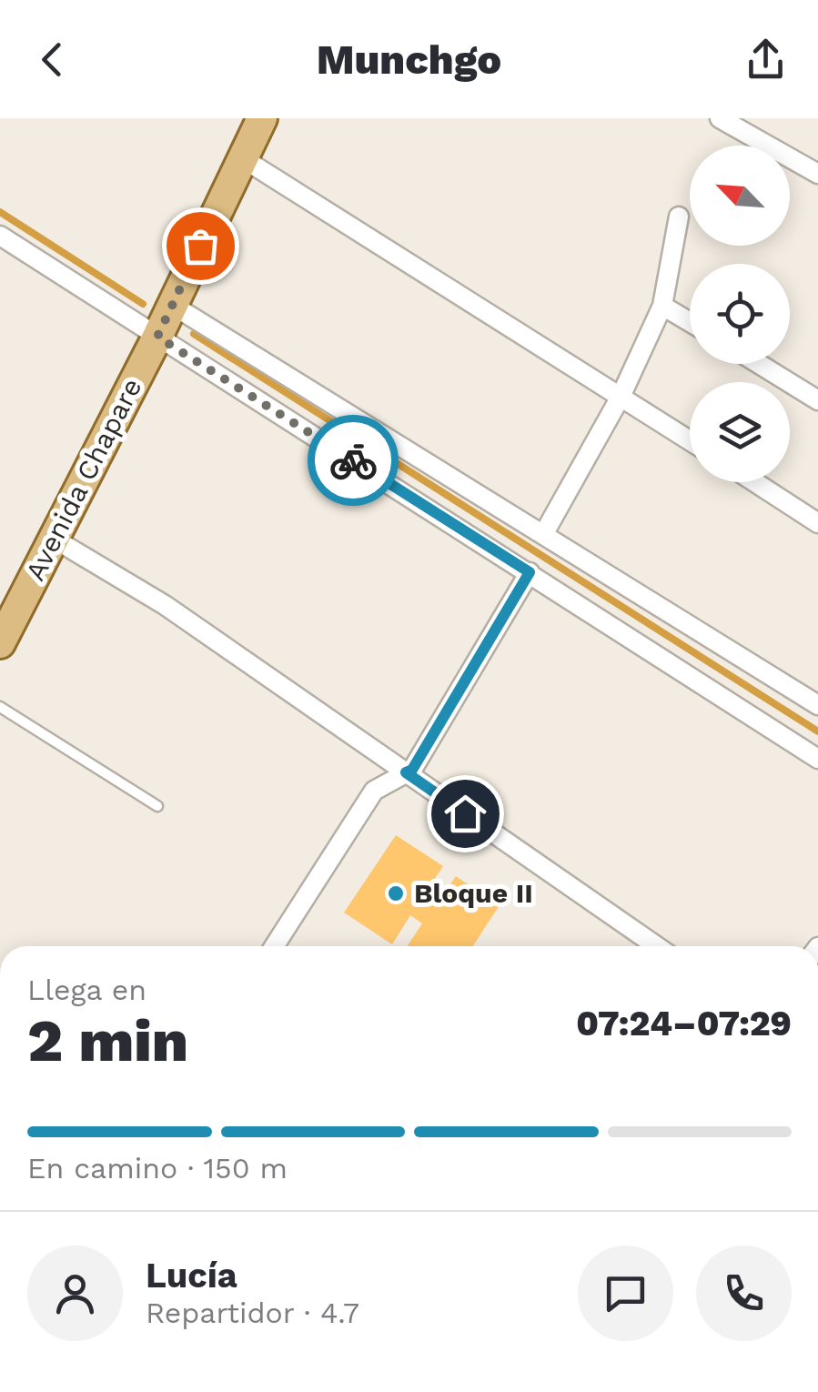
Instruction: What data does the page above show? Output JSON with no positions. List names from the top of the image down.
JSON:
{
  "streets": {
    "main road": ["Avenida Chapare"]
  },
  "places": ["Bloque II"],
  "north": "top left",
  "page": {
    "header": "Munchgo",
    "heading": ["2 min", "Llega en", "07:24–07:29"],
    "panel": ["Lucía", "Repartidor · 4.7"],
    "bar": "En camino · 150 m"
  }
}
